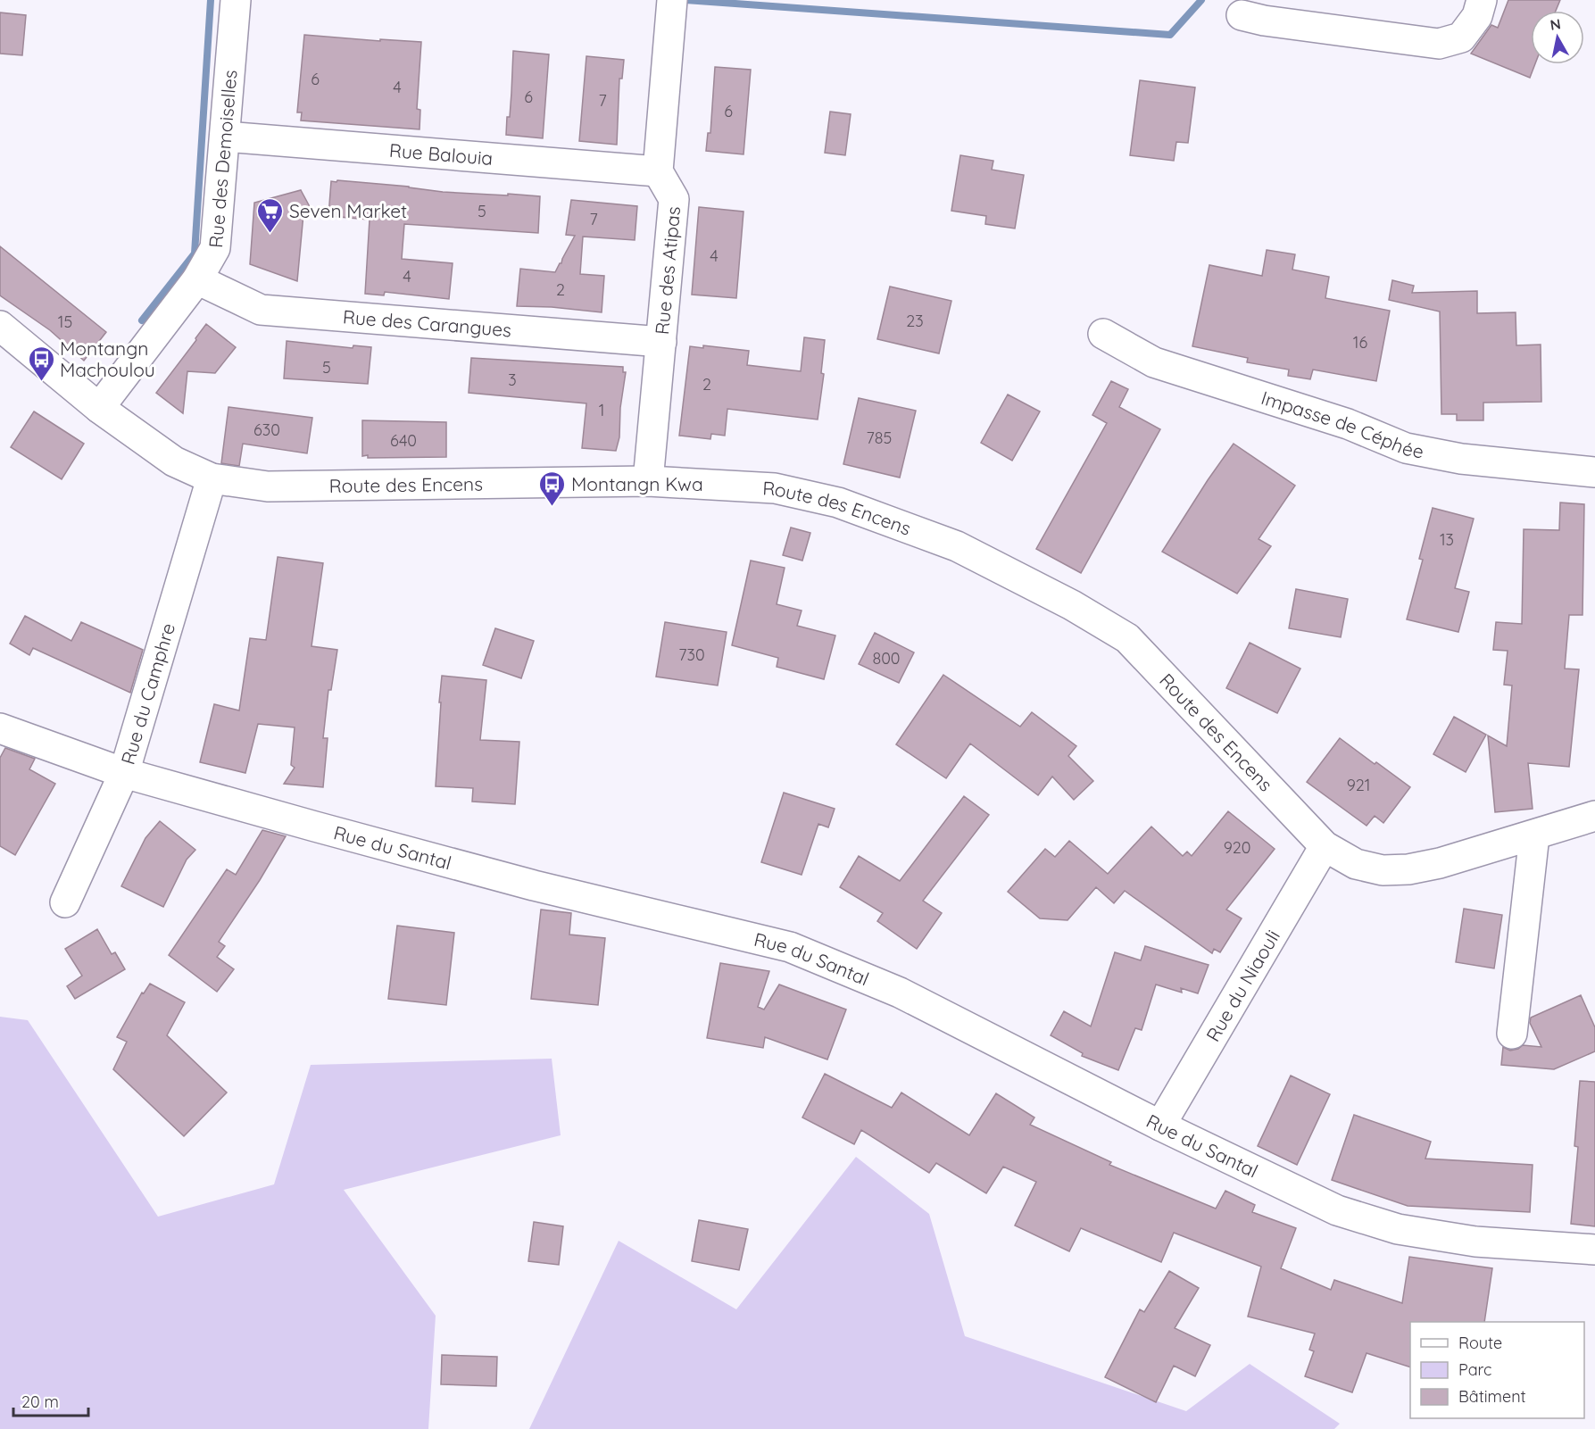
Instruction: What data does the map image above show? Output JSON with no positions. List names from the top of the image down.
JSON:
{
  "streets": {
    "street": [
      "Rue Balouia",
      "Rue des Demoiselles",
      "Rue des Atipas",
      "Rue des Carangues",
      "Impasse de Céphée",
      "Route des Encens",
      "Rue du Camphre",
      "Rue du Santal",
      "Rue du Niaouli"
    ]
  },
  "crossings": [
    ["Rue Balouia", "Rue des Demoiselles"],
    ["Rue Balouia", "Rue des Atipas"],
    ["Rue des Demoiselles", "Rue des Carangues"],
    ["Rue des Demoiselles", "Route des Encens"],
    ["Rue des Atipas", "Rue des Carangues"],
    ["Rue des Atipas", "Route des Encens"],
    ["Route des Encens", "Rue du Camphre"],
    ["Route des Encens", "Rue du Niaouli"],
    ["Rue du Camphre", "Rue du Santal"],
    ["Rue du Santal", "Rue du Niaouli"]
  ],
  "places": {
    "supermarket": ["Seven Market"],
    "bus stop": ["Montangn Machoulou", "Montangn Kwa"]
  },
  "house_numbers": [
    "6",
    "4",
    "6",
    "7",
    "6",
    "5",
    "7",
    "4",
    "4",
    "2",
    "23",
    "15",
    "16",
    "5",
    "3",
    "2",
    "1",
    "630",
    "785",
    "640",
    "13",
    "730",
    "800",
    "921",
    "920"
  ],
  "legend": ["Route", "Parc", "Bâtiment"],
  "scale_bar": "20 m",
  "north": "top"
}
